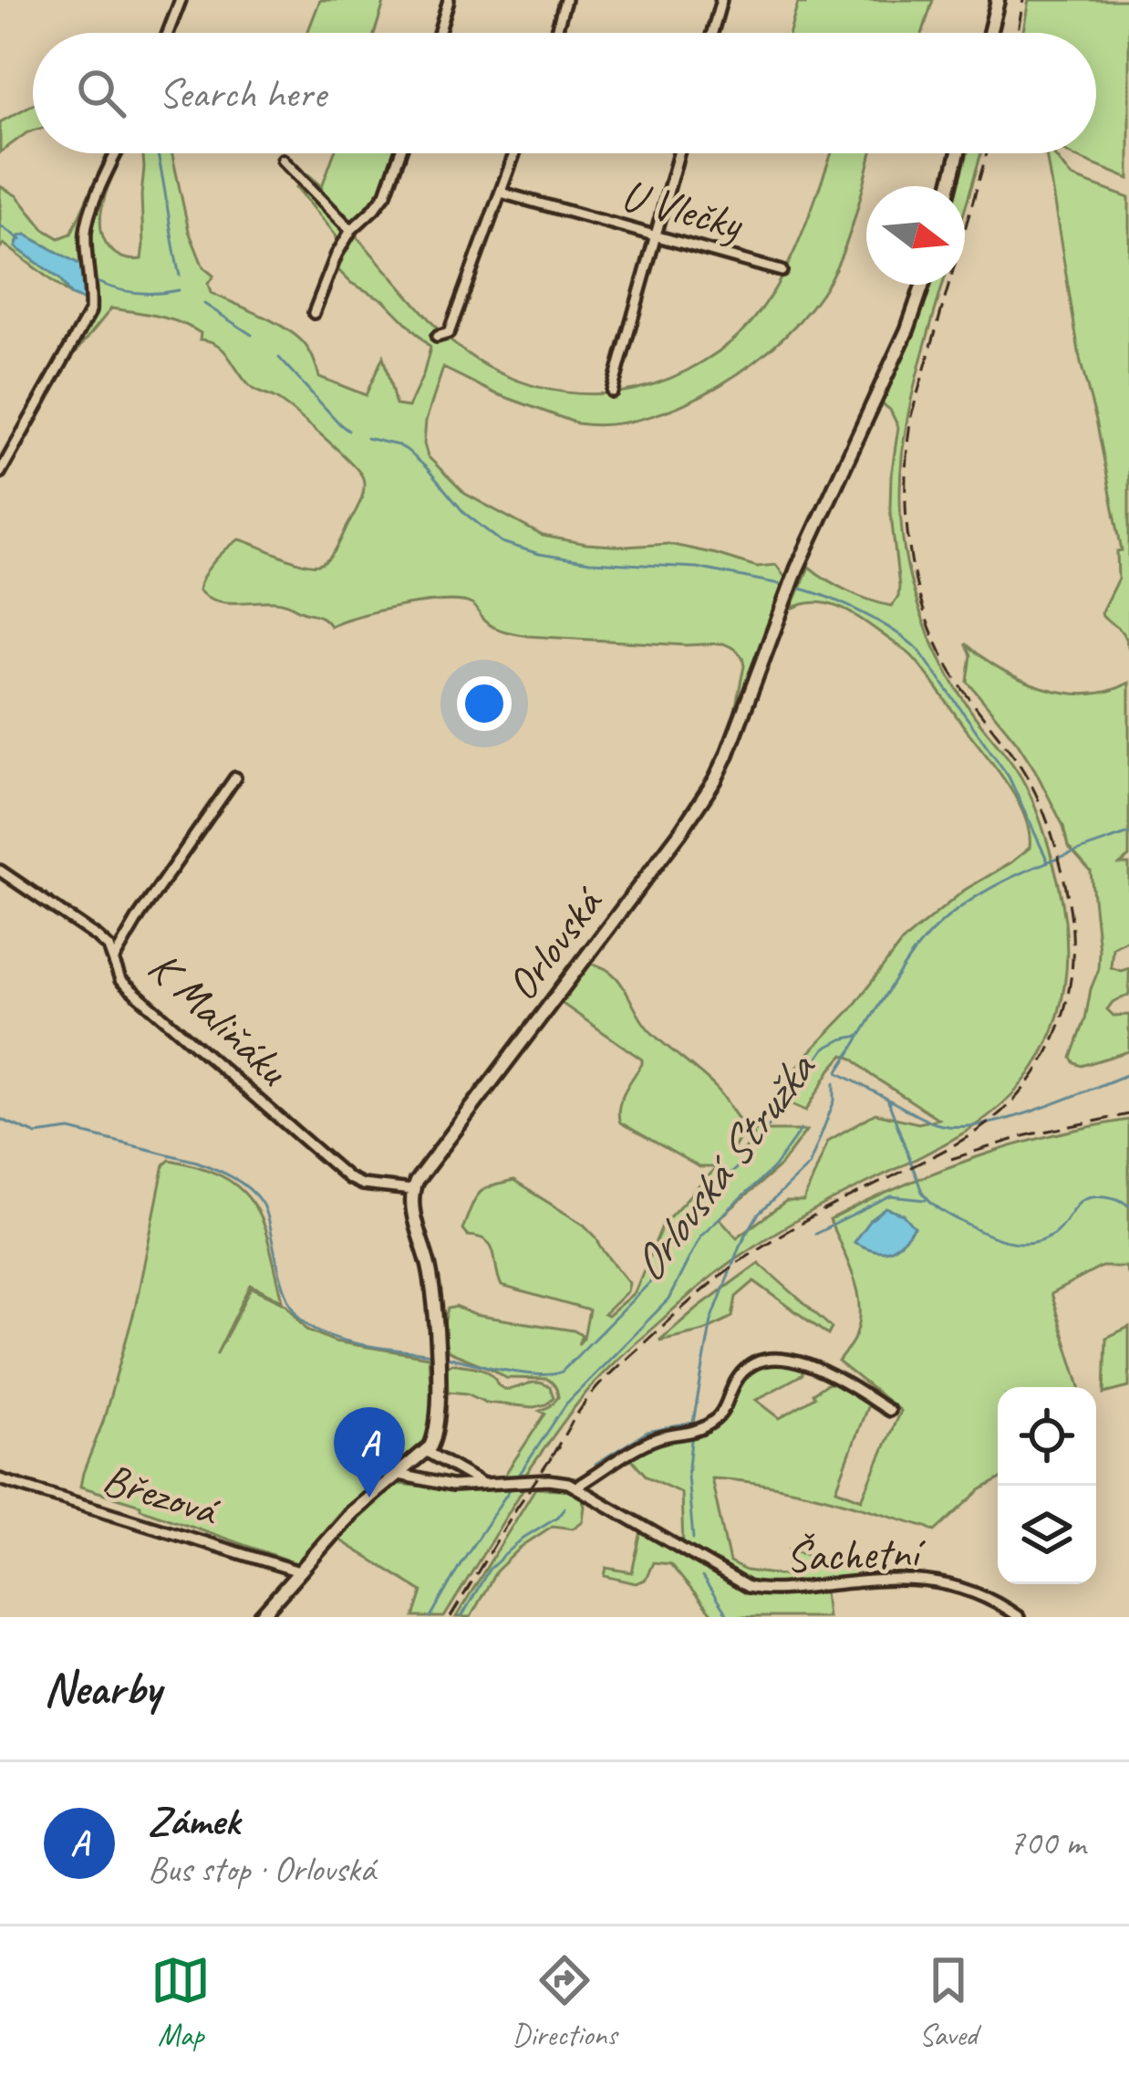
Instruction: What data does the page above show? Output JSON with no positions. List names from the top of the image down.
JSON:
{
  "streets": {
    "main road": ["Orlovská"],
    "street": [
      "U Vlečky",
      "K Maliňáku",
      "Březová",
      "Šachetní"
    ]
  },
  "crossings": [
    ["Orlovská", "K Maliňáku"]
  ],
  "water": ["Orlovská Stružka"],
  "north": "right",
  "page": {
    "search": "Search here",
    "pins": "A",
    "heading": "Nearby",
    "list": [
      {
        "mark": "A",
        "name": "Zámek",
        "note": "Bus stop · Orlovská",
        "value": "700 m"
      }
    ],
    "nav": ["Map", "Directions", "Saved"]
  }
}
